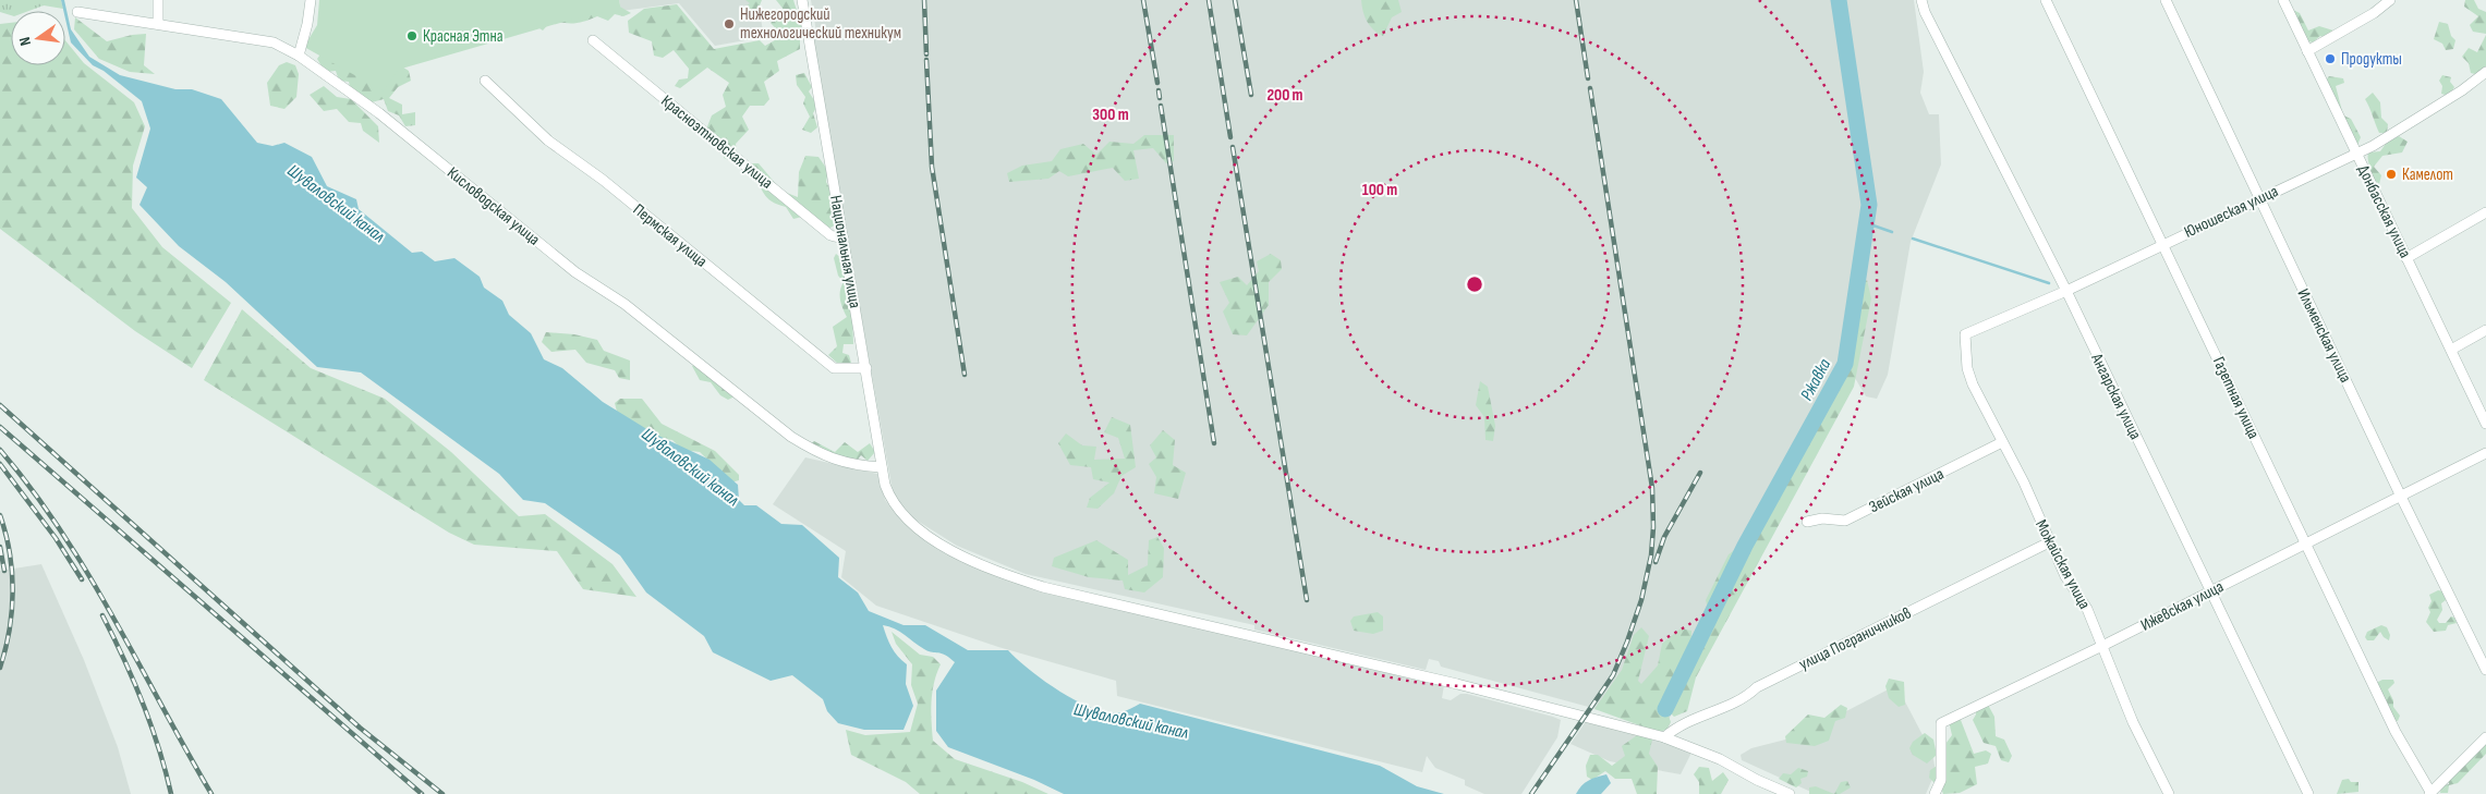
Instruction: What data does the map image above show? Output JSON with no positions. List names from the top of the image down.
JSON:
{
  "streets": {
    "street": [
      "Красноэтновская улица",
      "Кисловодская улица",
      "Юношеская улица",
      "Донбасская улица",
      "Пермская улица",
      "Национальная улица",
      "Ильменская улица",
      "Ангарская улица",
      "Газетная улица",
      "Зейская улица",
      "Можайская улица",
      "Ижевская улица",
      "улица Пограничников"
    ]
  },
  "crossings": [
    ["Красноэтновская улица", "Национальная улица"],
    ["Кисловодская улица", "Национальная улица"],
    ["Юношеская улица", "Донбасская улица"],
    ["Юношеская улица", "Ильменская улица"],
    ["Юношеская улица", "Ангарская улица"],
    ["Юношеская улица", "Газетная улица"],
    ["Юношеская улица", "Можайская улица"],
    ["Пермская улица", "Национальная улица"],
    ["Национальная улица", "улица Пограничников"],
    ["Ильменская улица", "Ижевская улица"],
    ["Ангарская улица", "Ижевская улица"],
    ["Газетная улица", "Ижевская улица"],
    ["Зейская улица", "Можайская улица"],
    ["Можайская улица", "Ижевская улица"],
    ["Можайская улица", "улица Пограничников"]
  ],
  "water": ["Шуваловский канал", "Ржавка"],
  "places": [
    "Нижегородский технологический техникум",
    "Красная Этна",
    "Продукты",
    "Камелот"
  ],
  "north": "left",
  "rings": ["200 m", "300 m", "100 m"]
}
